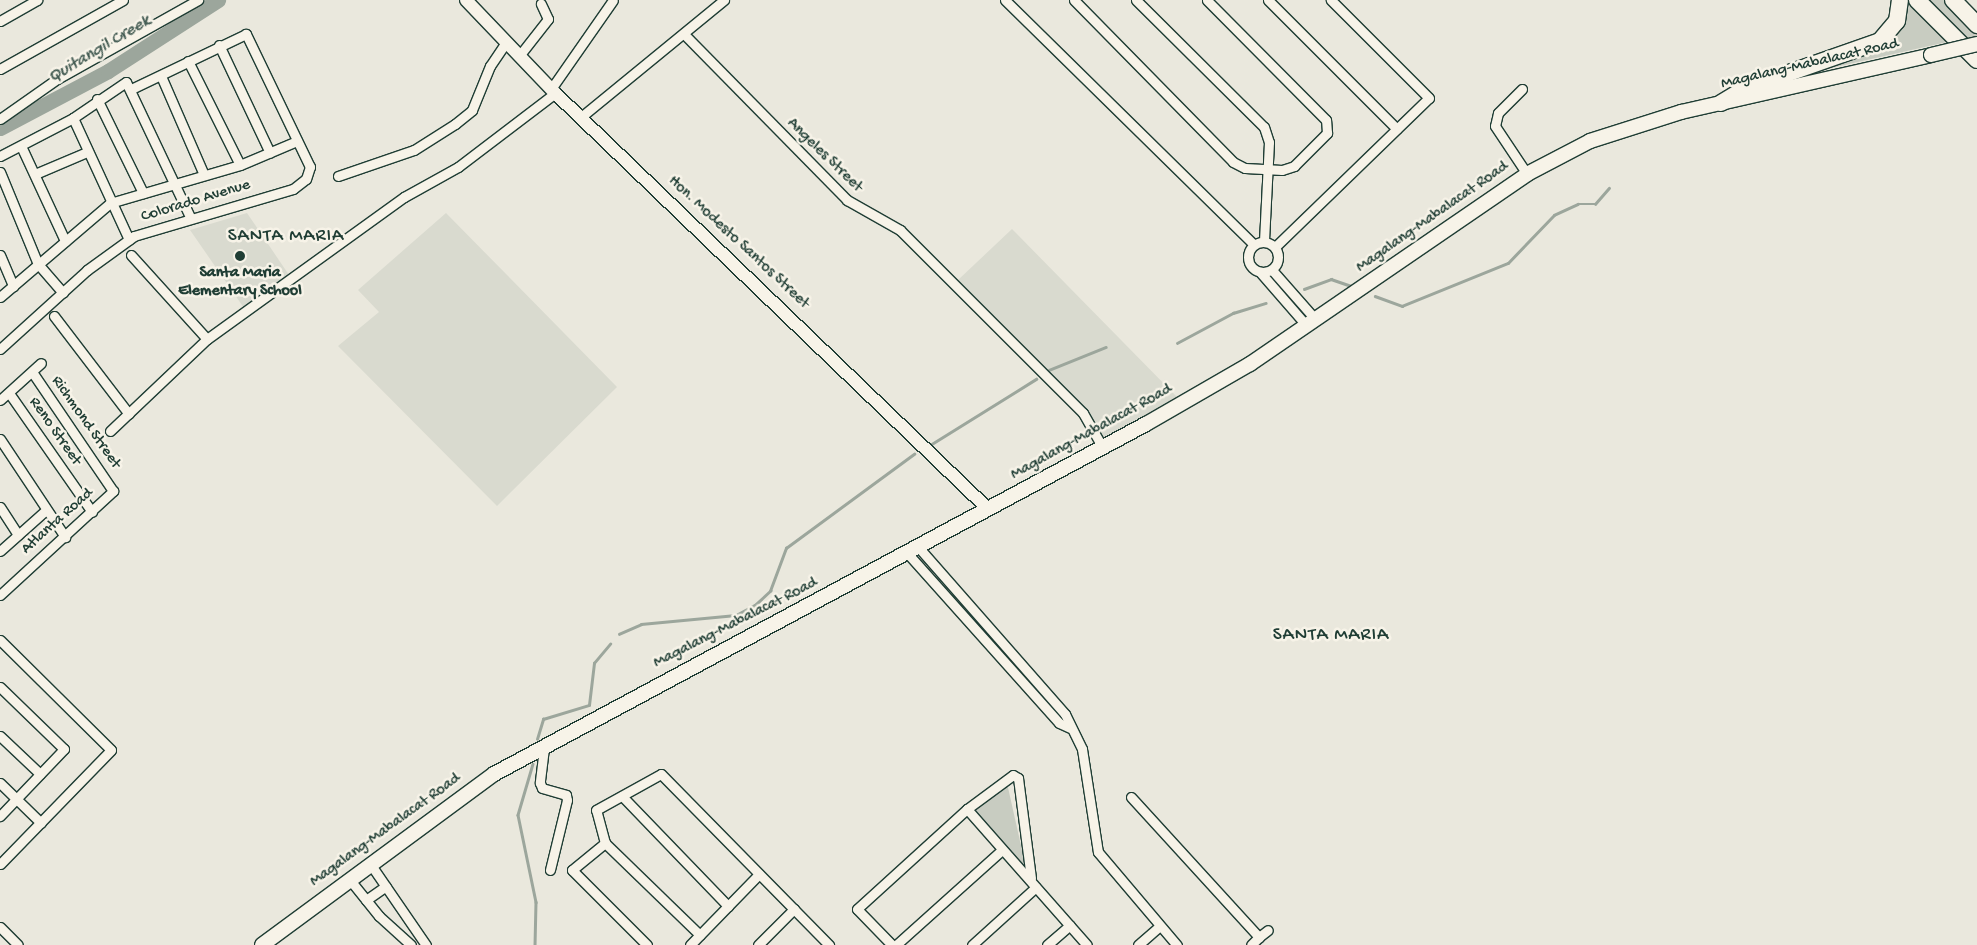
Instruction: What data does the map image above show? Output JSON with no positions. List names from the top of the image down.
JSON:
{
  "streets": {
    "main road": ["Magalang-Mabalacat Road"],
    "street": [
      "Angeles Street",
      "Colorado Avenue",
      "Hon. Modesto Santos Street",
      "Richmond Street",
      "Reno Street",
      "Atlanta Road"
    ]
  },
  "crossings": [
    ["Magalang-Mabalacat Road", "Angeles Street"],
    ["Magalang-Mabalacat Road", "Hon. Modesto Santos Street"],
    ["Richmond Street", "Atlanta Road"],
    ["Reno Street", "Atlanta Road"]
  ],
  "districts": ["SANTA MARIA", "SANTA MARIA"],
  "water": ["Quitangil Creek"],
  "places": ["Santa Maria Elementary School"]
}
